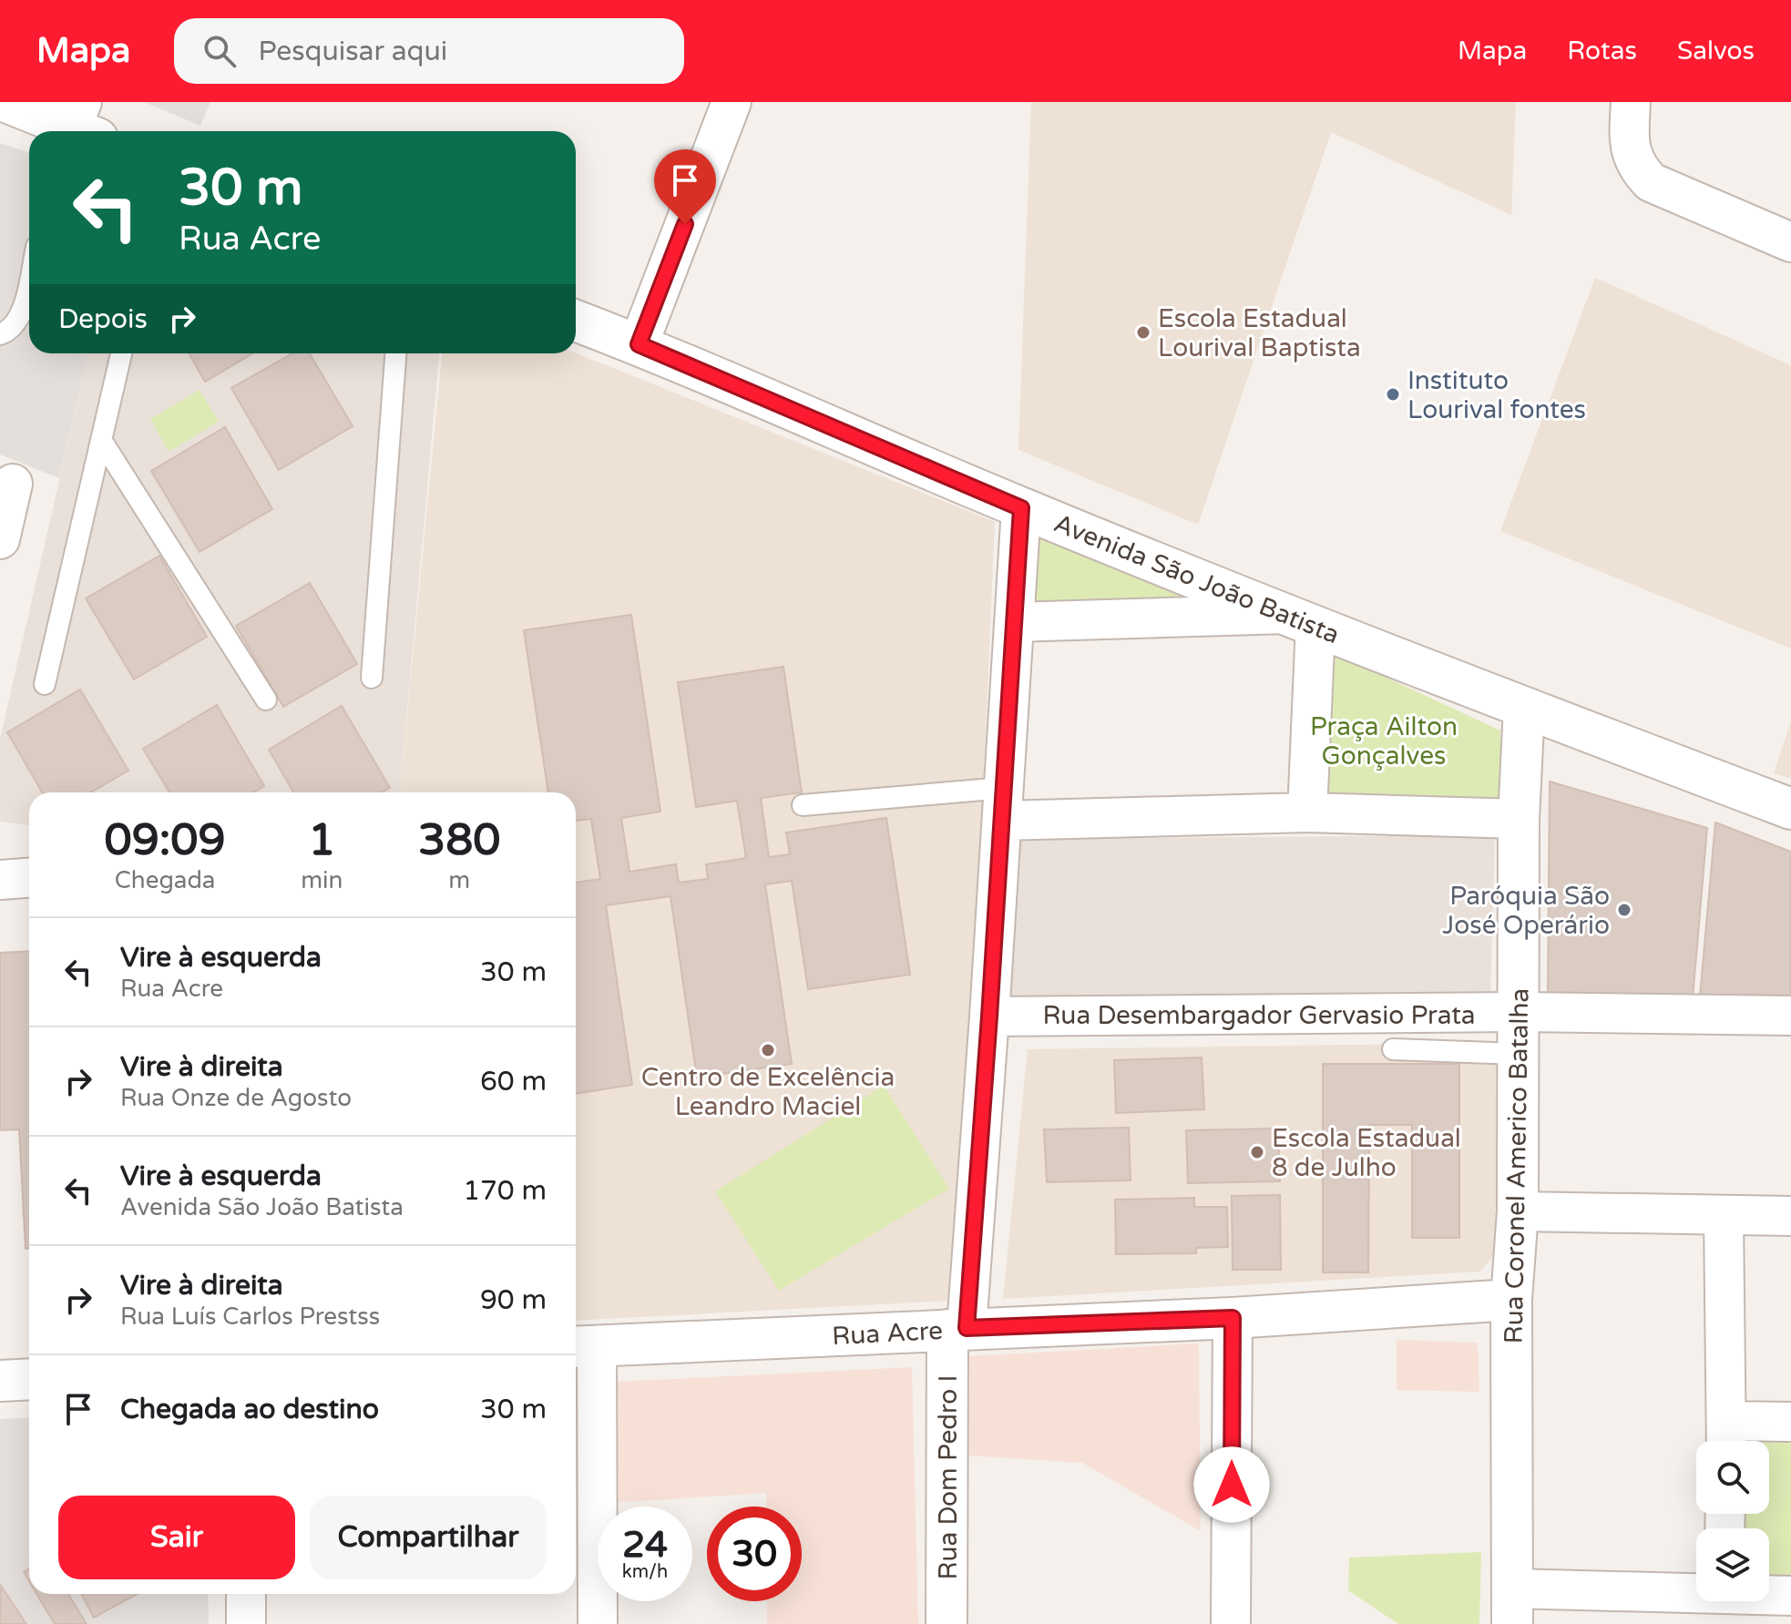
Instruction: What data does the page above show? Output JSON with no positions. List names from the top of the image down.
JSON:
{
  "streets": {
    "street": [
      "Avenida São João Batista",
      "Rua Desembargador Gervasio Prata",
      "Rua Coronel Americo Batalha",
      "Rua Acre",
      "Rua Dom Pedro I"
    ]
  },
  "crossings": [
    ["Avenida São João Batista", "Rua Coronel Americo Batalha"],
    ["Rua Desembargador Gervasio Prata", "Rua Coronel Americo Batalha"],
    ["Rua Coronel Americo Batalha", "Rua Acre"],
    ["Rua Acre", "Rua Dom Pedro I"]
  ],
  "parks": ["Praça Ailton Gonçalves"],
  "places": [
    "Escola Estadual Lourival Baptista",
    "Instituto Lourival fontes",
    "Paróquia São José Operário",
    "Centro de Excelência Leandro Maciel",
    "Escola Estadual 8 de Julho"
  ],
  "page": {
    "header": "Mapa",
    "search": "Pesquisar aqui",
    "nav": ["Mapa", "Rotas", "Salvos"],
    "turn": ["30 m", "Rua Acre"],
    "then": "Depois",
    "eta": [
      "09:09",
      "Chegada",
      "1",
      "min",
      "380",
      "m"
    ],
    "list": [
      {
        "name": "Vire à esquerda",
        "note": "Rua Acre",
        "value": "30 m"
      },
      {
        "name": "Vire à direita",
        "note": "Rua Onze de Agosto",
        "value": "60 m"
      },
      {
        "name": "Vire à esquerda",
        "note": "Avenida São João Batista",
        "value": "170 m"
      },
      {
        "name": "Vire à direita",
        "note": "Rua Luís Carlos Prestss",
        "value": "90 m"
      },
      {
        "name": "Chegada ao destino",
        "value": "30 m"
      }
    ],
    "buttons": ["Sair", "Compartilhar"],
    "speed": "24 km/h",
    "limit": "30"
  }
}
